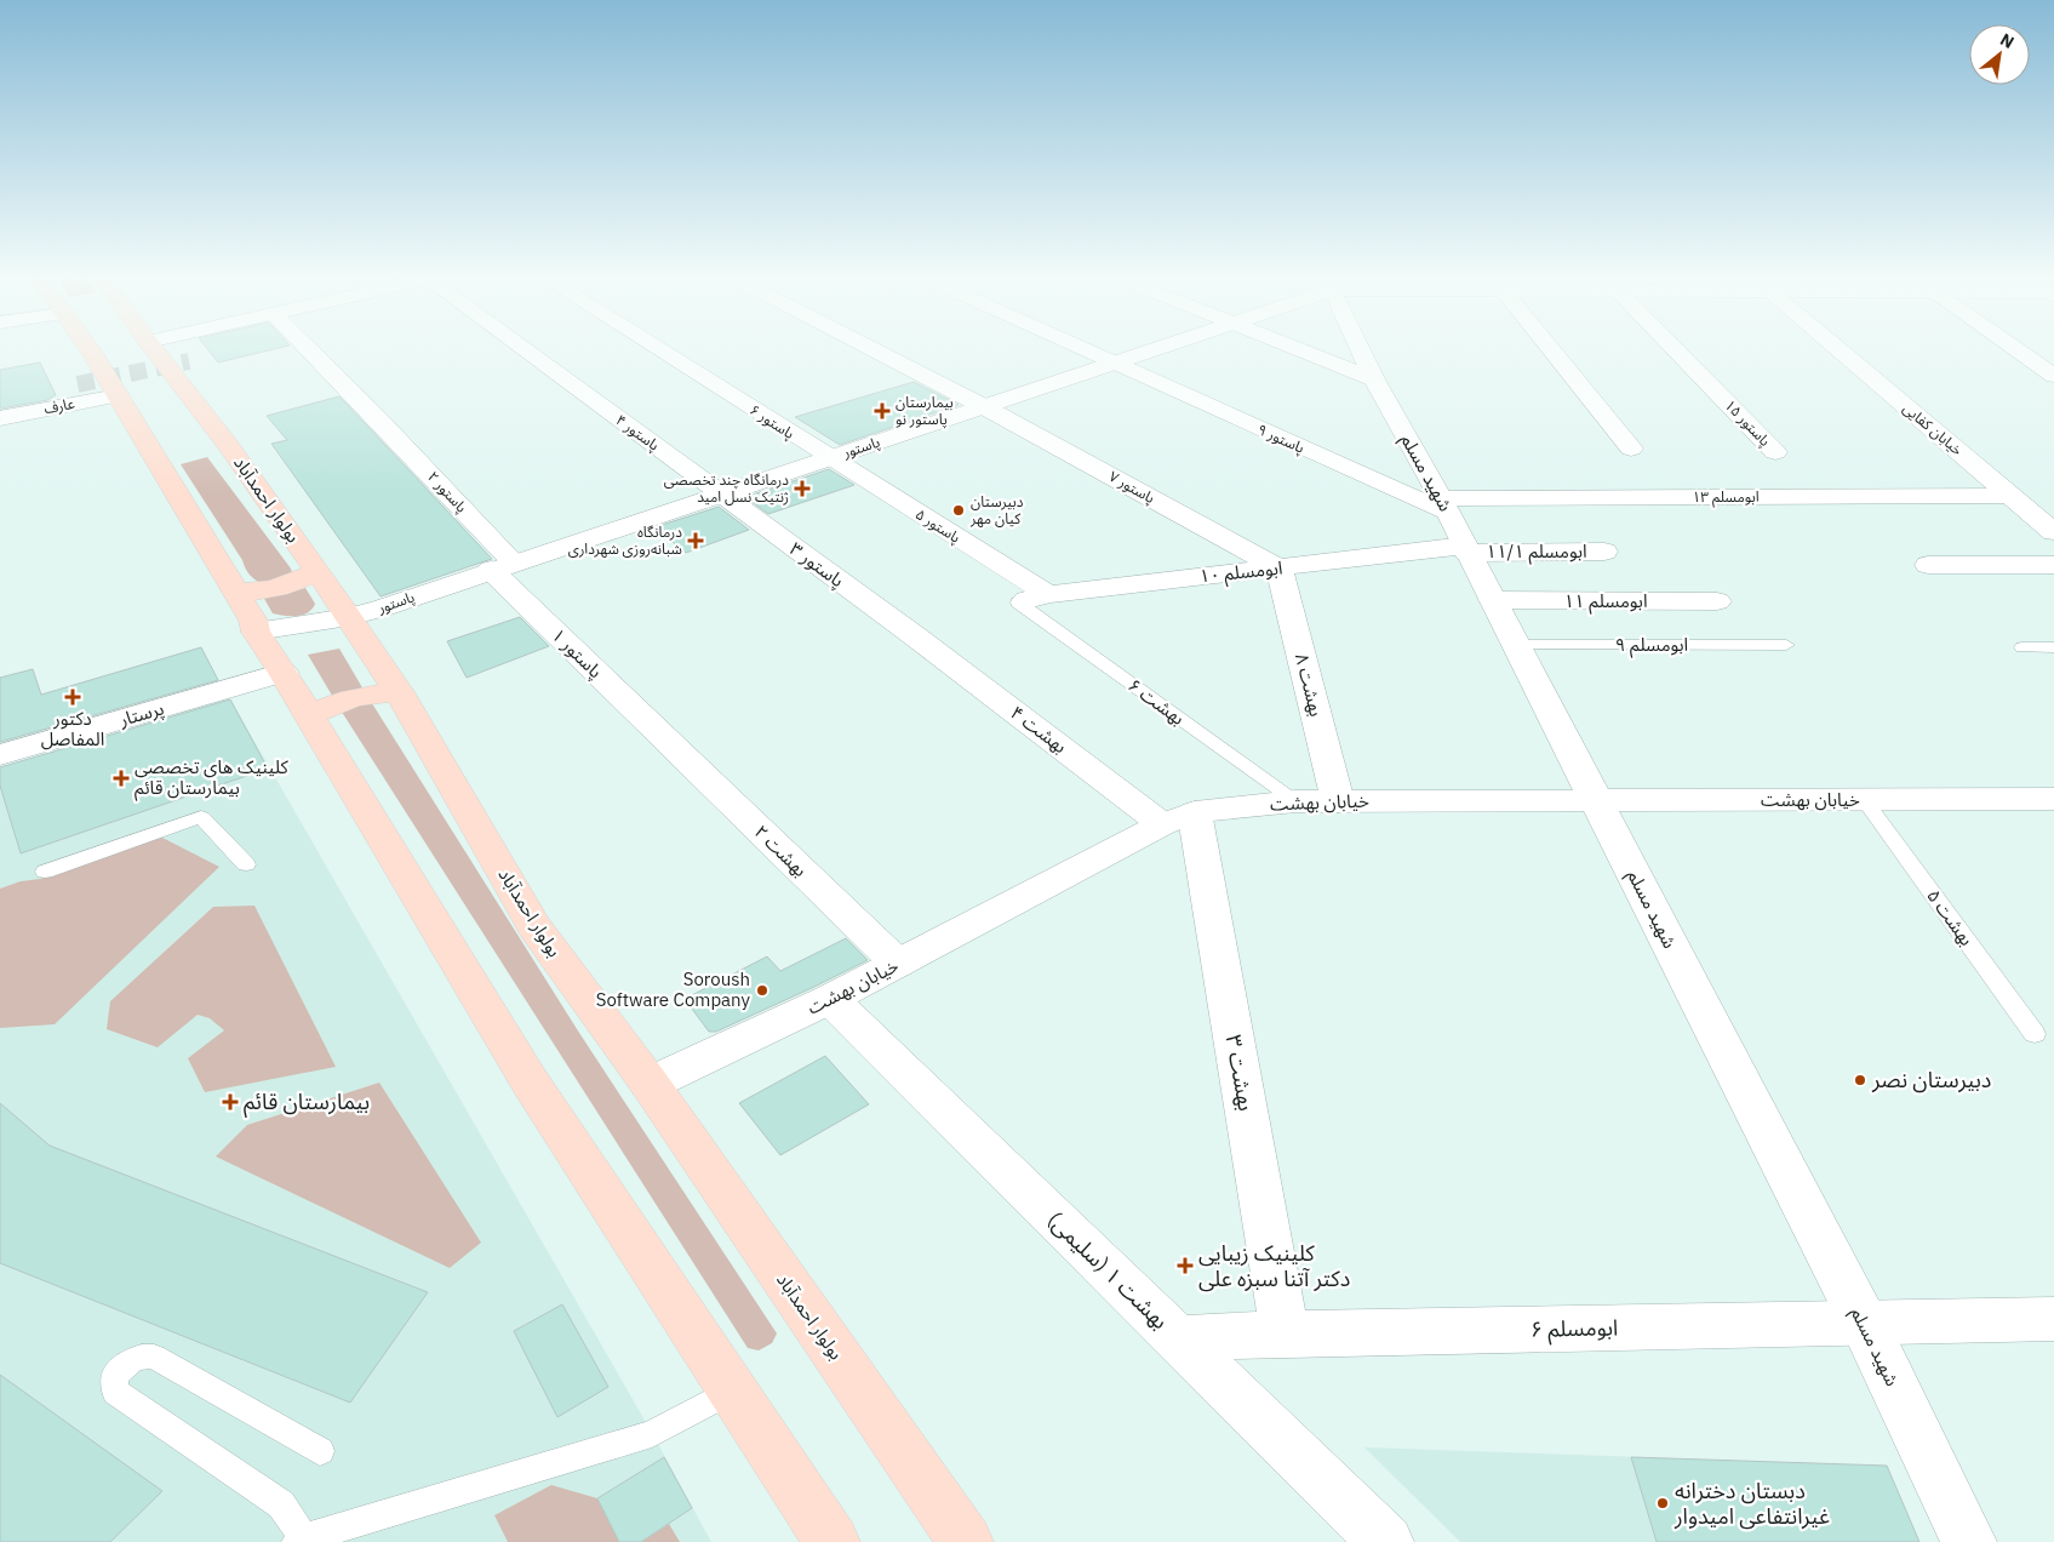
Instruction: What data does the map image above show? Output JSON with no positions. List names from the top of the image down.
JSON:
{
  "streets": {
    "main road": ["بولوار احمدآباد"],
    "street": [
      "عارف",
      "پاستور ۶",
      "پاستور ۱۵",
      "خیابان کفایی",
      "پاستور ۴",
      "پاستور ۹",
      "پاستور",
      "شهید مسلم",
      "پاستور ۷",
      "پاستور ۲",
      "ابومسلم ۱۳",
      "پاستور ۵",
      "ابومسلم ۱۱/۱",
      "پاستور ۳",
      "ابومسلم ۱۰",
      "ابومسلم ۱۱",
      "پاستور ۱",
      "بهشت ۸",
      "پرستار",
      "بهشت ۴",
      "خیابان بهشت",
      "بهشت ۲",
      "بهشت ۳",
      "بهشت ۱ (سلیمی)",
      "ابومسلم ۶"
    ],
    "lane": ["ابومسلم ۹", "بهشت ۶", "بهشت ۵"]
  },
  "crossings": [
    ["پاستور ۶", "پاستور"],
    ["پاستور ۶", "پاستور ۵"],
    ["خیابان کفایی", "ابومسلم ۱۳"],
    ["پاستور ۴", "پاستور"],
    ["پاستور ۴", "پاستور ۳"],
    ["پاستور ۹", "پاستور"],
    ["پاستور ۹", "شهید مسلم"],
    ["پاستور ۹", "ابومسلم ۱۳"],
    ["پاستور ۹", "ابومسلم ۱۱/۱"],
    ["پاستور ۹", "ابومسلم ۱۰"],
    ["پاستور", "پاستور ۷"],
    ["پاستور", "پاستور ۲"],
    ["پاستور", "بولوار احمدآباد"],
    ["پاستور", "پاستور ۵"],
    ["پاستور", "پاستور ۳"],
    ["پاستور", "پاستور ۱"],
    ["شهید مسلم", "ابومسلم ۱۳"],
    ["شهید مسلم", "ابومسلم ۱۱/۱"],
    ["شهید مسلم", "ابومسلم ۱۰"],
    ["شهید مسلم", "ابومسلم ۱۱"],
    ["شهید مسلم", "ابومسلم ۹"],
    ["شهید مسلم", "خیابان بهشت"],
    ["شهید مسلم", "ابومسلم ۶"],
    ["پاستور ۷", "ابومسلم ۱۰"],
    ["پاستور ۷", "بهشت ۸"],
    ["پاستور ۲", "پاستور ۱"],
    ["ابومسلم ۱۳", "ابومسلم ۱۱/۱"],
    ["ابومسلم ۱۳", "ابومسلم ۱۰"],
    ["بولوار احمدآباد", "خیابان بهشت"],
    ["پاستور ۵", "ابومسلم ۱۰"],
    ["ابومسلم ۱۱/۱", "ابومسلم ۱۰"],
    ["پاستور ۳", "بهشت ۴"],
    ["ابومسلم ۱۰", "بهشت ۸"],
    ["ابومسلم ۱۰", "بهشت ۶"],
    ["پاستور ۱", "بهشت ۲"],
    ["بهشت ۸", "خیابان بهشت"],
    ["بهشت ۶", "خیابان بهشت"],
    ["بهشت ۴", "خیابان بهشت"],
    ["بهشت ۴", "بهشت ۳"],
    ["خیابان بهشت", "بهشت ۲"],
    ["خیابان بهشت", "بهشت ۵"],
    ["خیابان بهشت", "بهشت ۳"],
    ["خیابان بهشت", "بهشت ۱ (سلیمی)"],
    ["بهشت ۳", "ابومسلم ۶"],
    ["بهشت ۱ (سلیمی)", "ابومسلم ۶"]
  ],
  "places": {
    "health": [
      "بیمارستان پاستور نو",
      "درمانگاه چند تخصصی ژنتیک نسل امید",
      "درمانگاه شبانه‌روزی شهرداری",
      "دكتور المفاصل",
      "کلینیک های تخصصی بیمارستان قائم",
      "بیمارستان قائم",
      "کلینیک زیبایی دکتر آتنا سبزه علی"
    ],
    "other": [
      "دبیرستان کیان مهر",
      "Soroush Software Company",
      "دبیرستان نصر",
      "دبستان دخترانه غیرانتفاعی امیدوار"
    ]
  },
  "north": "top right"
}
